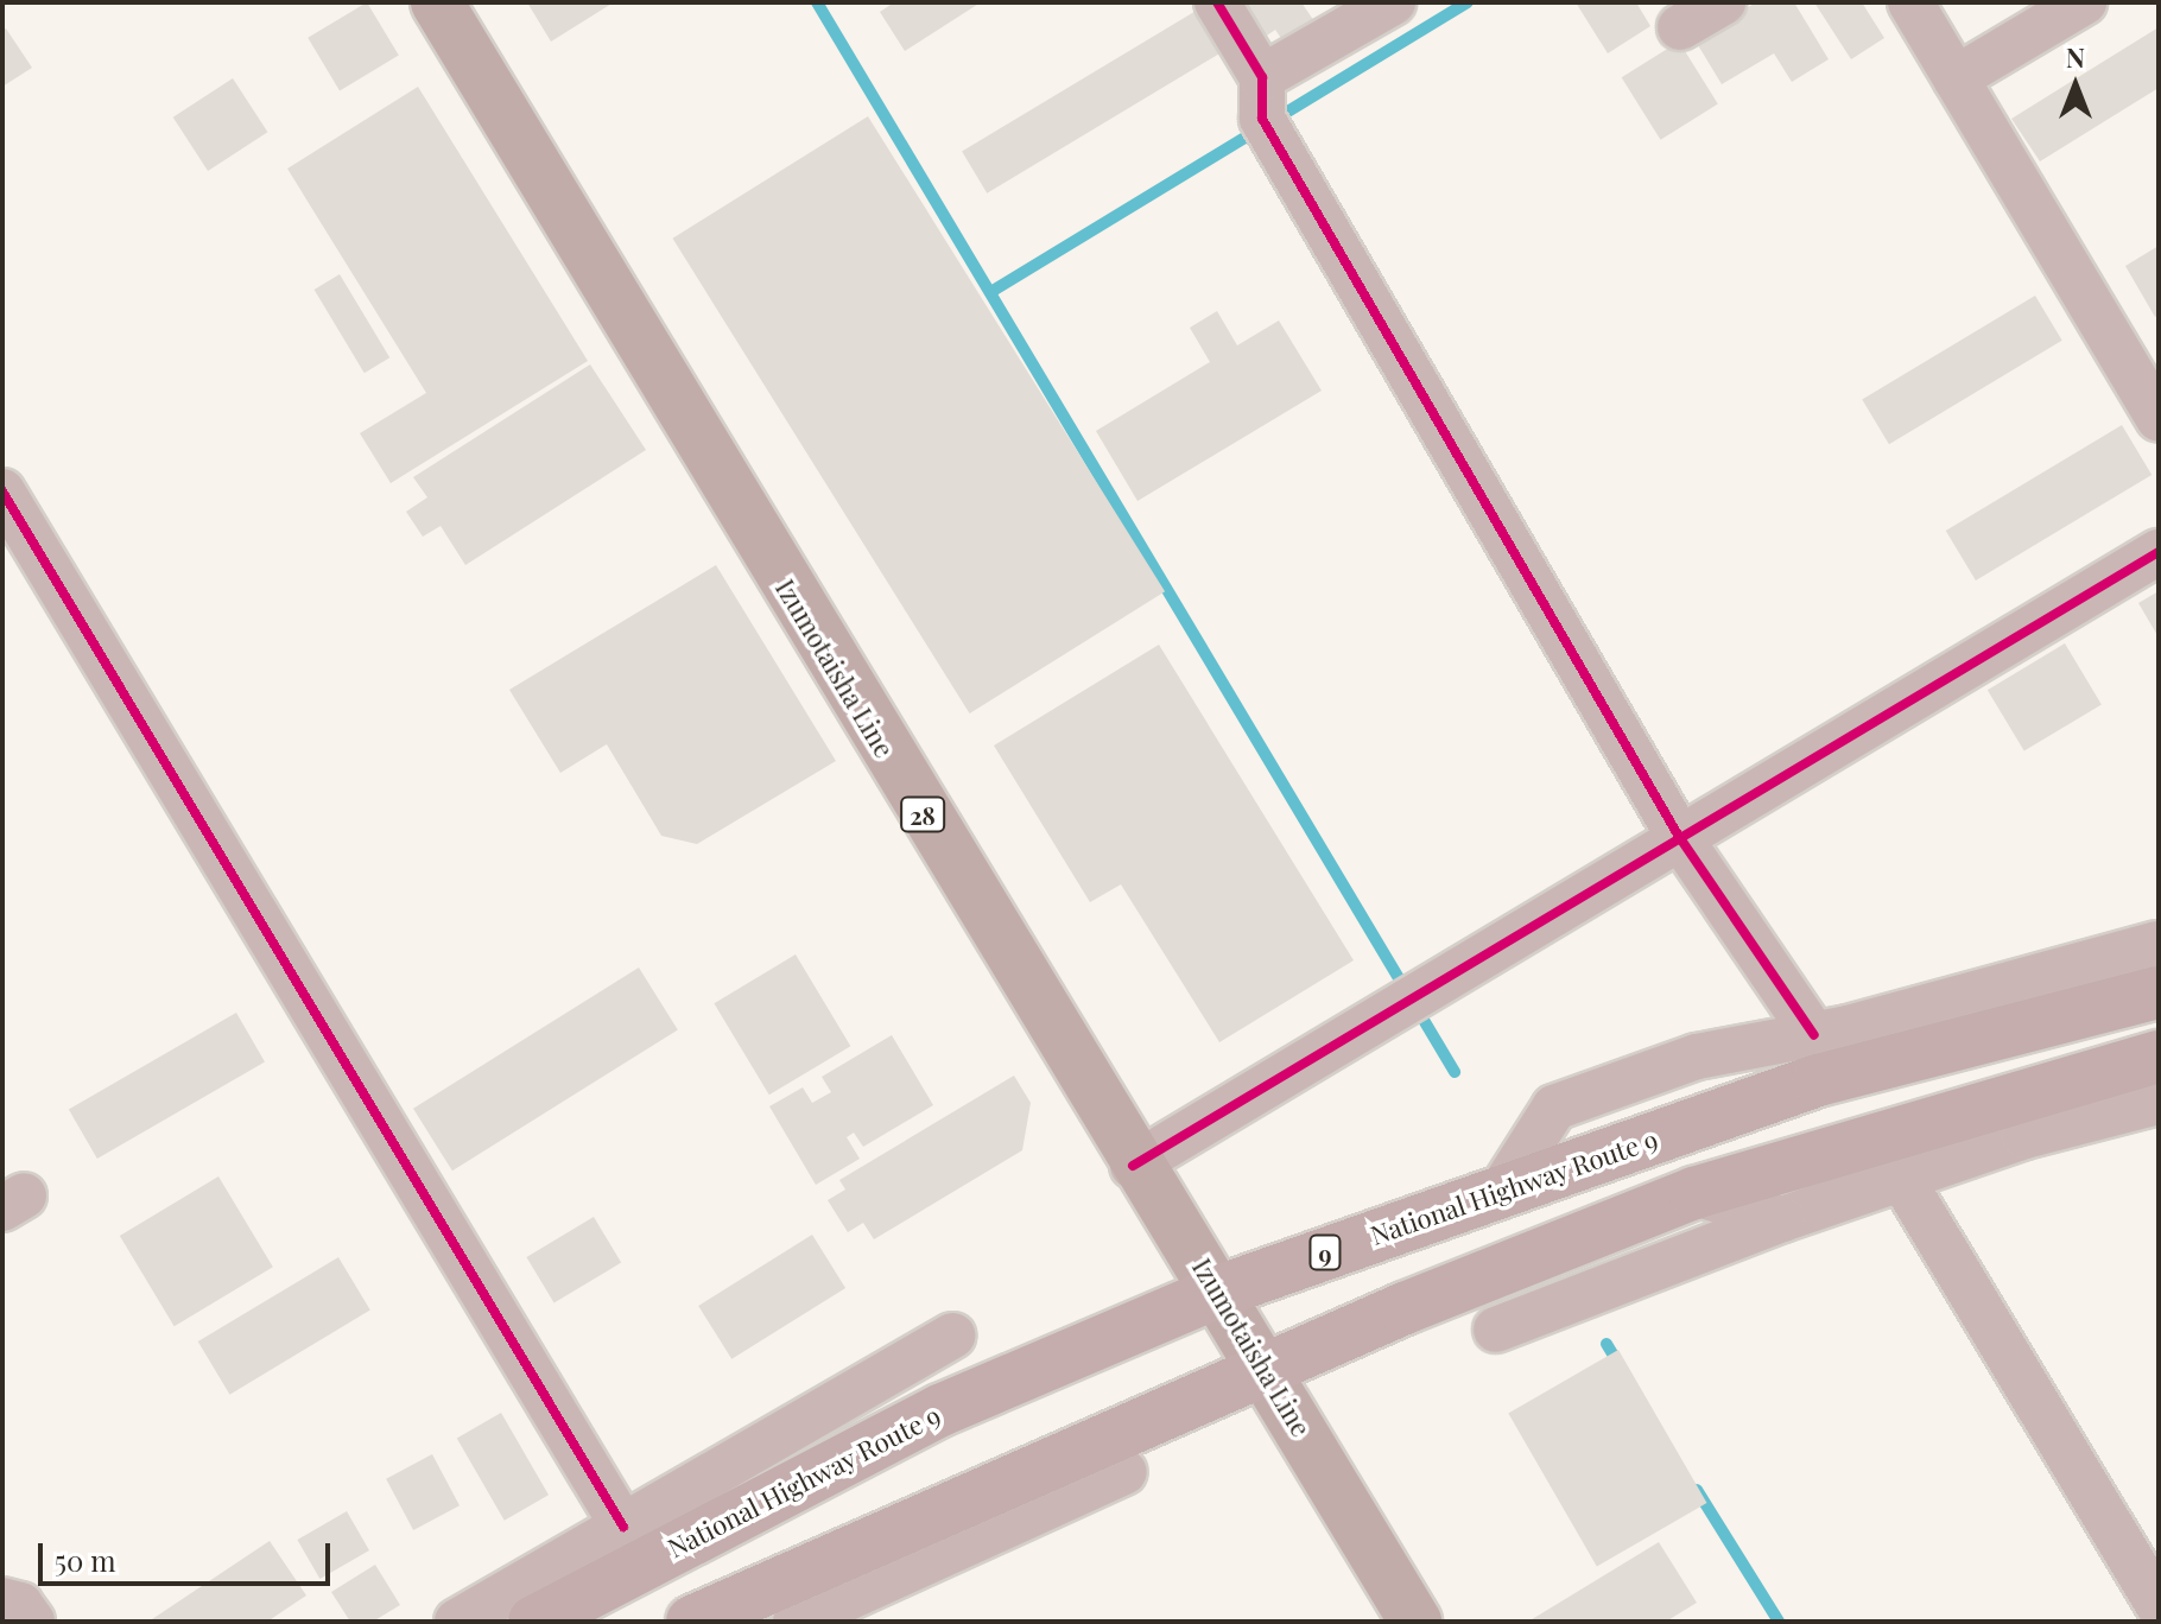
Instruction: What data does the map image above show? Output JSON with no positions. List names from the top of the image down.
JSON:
{
  "streets": {
    "highway": ["National Highway Route 9", "9"],
    "main road": ["Izumotaisha Line", "28"]
  },
  "crossings": [
    ["Izumotaisha Line", "National Highway Route 9"]
  ],
  "scale_bar": "50 m",
  "north": "top"
}
